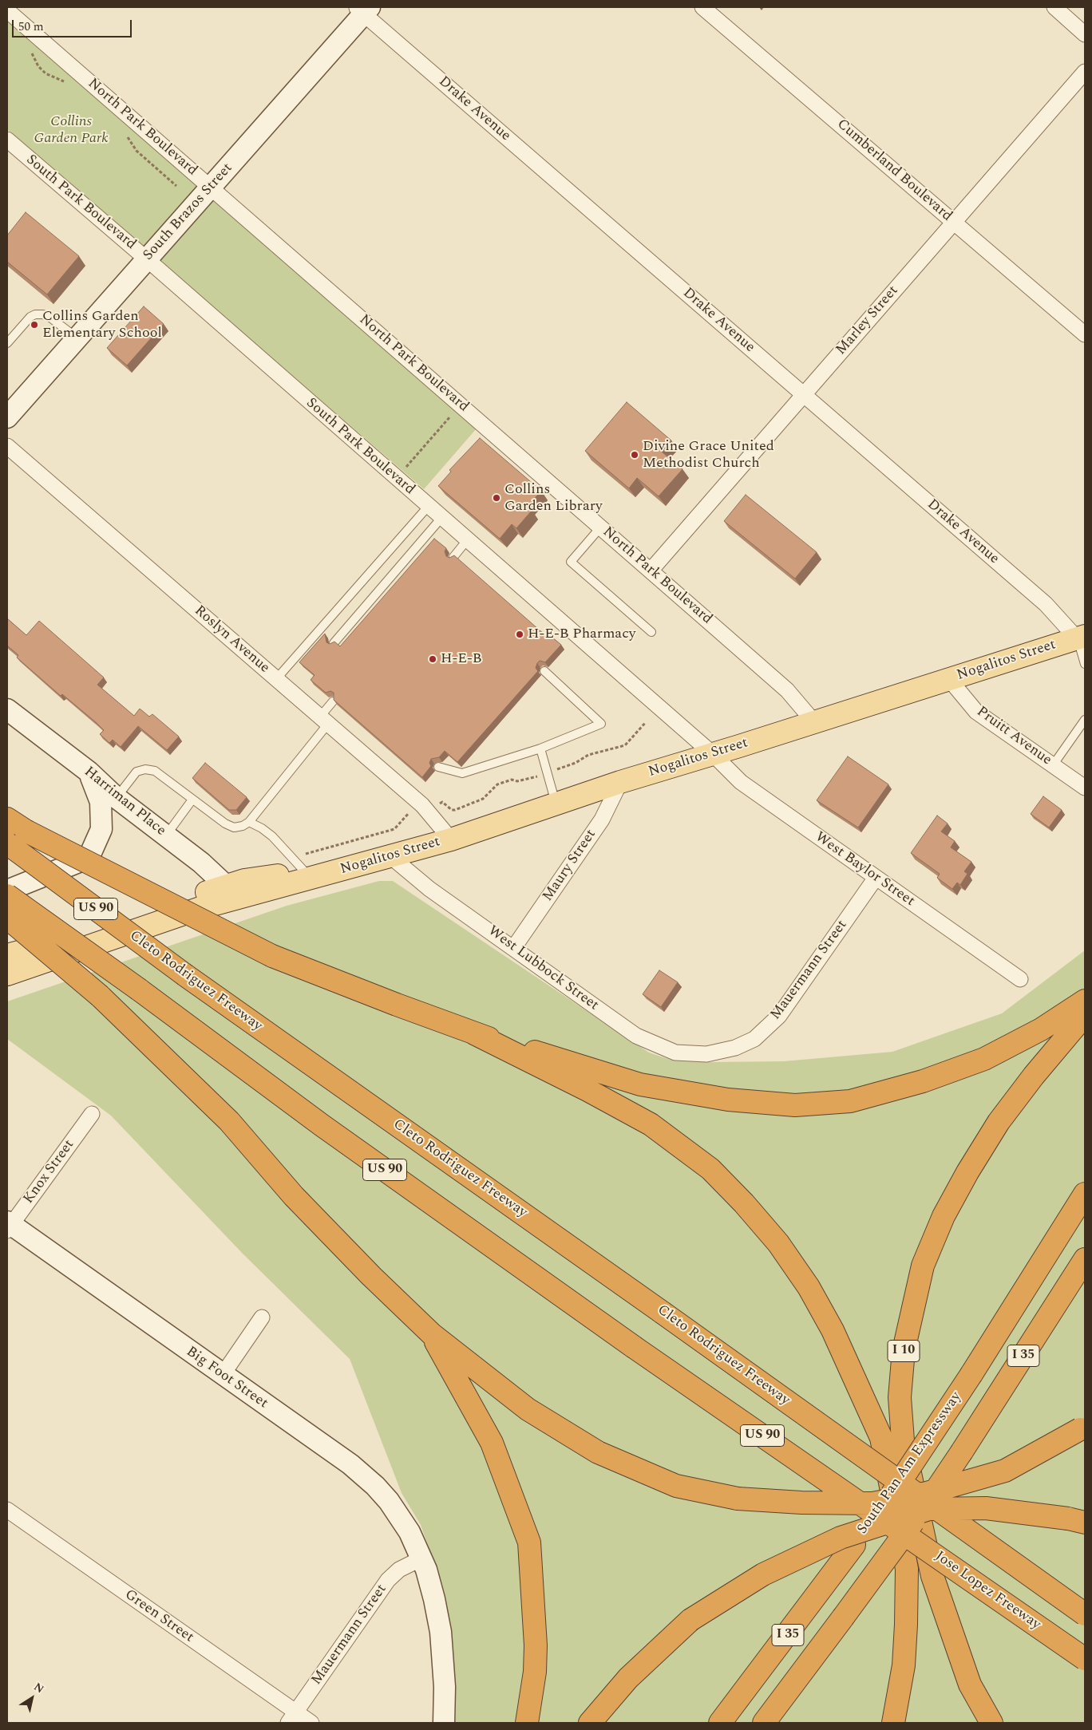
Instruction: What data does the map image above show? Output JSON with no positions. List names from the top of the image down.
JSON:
{
  "streets": {
    "highway": [
      "US 90",
      "Cleto Rodriguez Freeway",
      "I 10",
      "I 35",
      "South Pan Am Expressway",
      "Jose Lopez Freeway"
    ],
    "main road": [
      "South Brazos Street",
      "Nogalitos Street",
      "Harriman Place",
      "Big Foot Street"
    ],
    "street": [
      "Drake Avenue",
      "North Park Boulevard",
      "Cumberland Boulevard",
      "South Park Boulevard",
      "Marley Street",
      "Roslyn Avenue",
      "Pruitt Avenue",
      "Maury Street",
      "West Baylor Street",
      "West Lubbock Street",
      "Mauermann Street",
      "Knox Street",
      "Green Street"
    ]
  },
  "crossings": [
    ["Drake Avenue", "South Brazos Street"],
    ["Drake Avenue", "Marley Street"],
    ["Drake Avenue", "Nogalitos Street"],
    ["North Park Boulevard", "South Brazos Street"],
    ["North Park Boulevard", "Marley Street"],
    ["North Park Boulevard", "Nogalitos Street"],
    ["Cumberland Boulevard", "Marley Street"],
    ["South Park Boulevard", "South Brazos Street"],
    ["South Park Boulevard", "Nogalitos Street"],
    ["South Park Boulevard", "West Baylor Street"],
    ["Roslyn Avenue", "Nogalitos Street"],
    ["Nogalitos Street", "Pruitt Avenue"],
    ["Nogalitos Street", "Harriman Place"],
    ["Nogalitos Street", "Maury Street"],
    ["Nogalitos Street", "West Baylor Street"],
    ["Nogalitos Street", "West Lubbock Street"],
    ["Maury Street", "West Lubbock Street"],
    ["West Baylor Street", "Mauermann Street"],
    ["West Lubbock Street", "Mauermann Street"],
    ["Mauermann Street", "Big Foot Street"],
    ["Mauermann Street", "Green Street"],
    ["Knox Street", "Big Foot Street"]
  ],
  "parks": ["Collins Garden Park"],
  "places": [
    "Collins Garden Elementary School",
    "Divine Grace United Methodist Church",
    "Collins Garden Library",
    "H-E-B Pharmacy",
    "H-E-B"
  ],
  "scale_bar": "50 m",
  "north": "top right"
}
